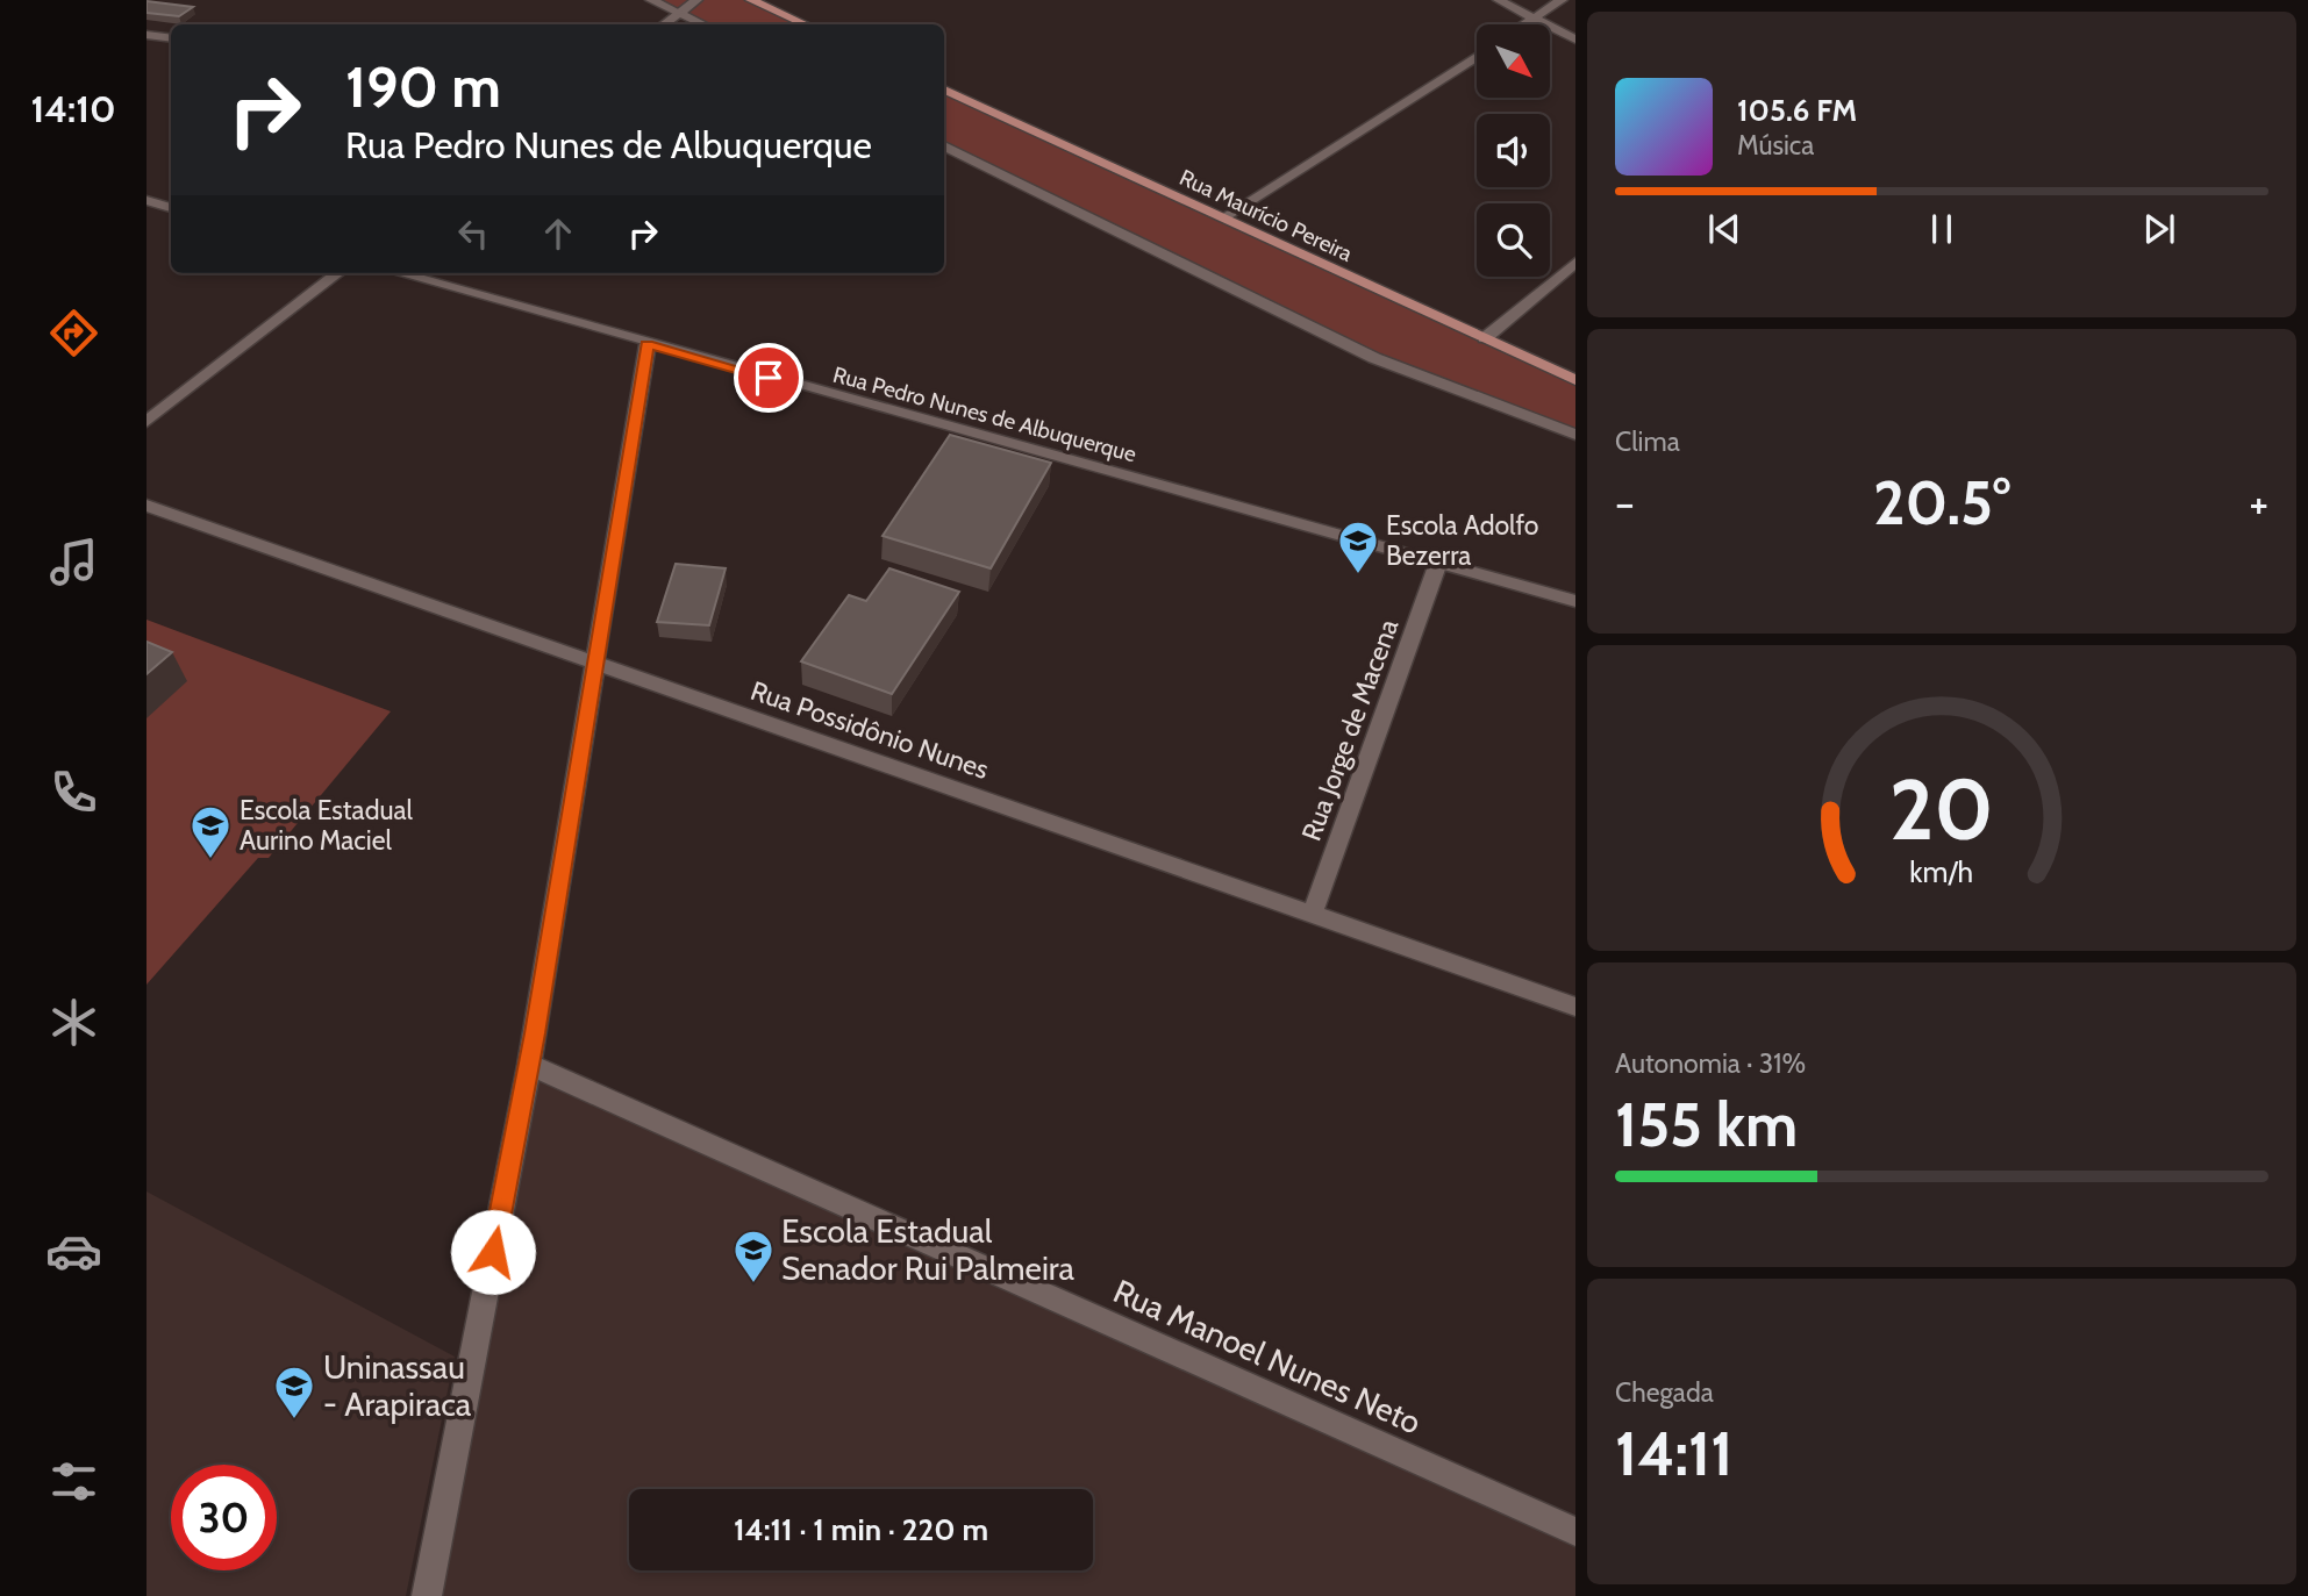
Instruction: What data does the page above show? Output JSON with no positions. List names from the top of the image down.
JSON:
{
  "streets": {
    "main road": ["Rua Maurício Pereira"],
    "street": [
      "Rua Pedro Nunes de Albuquerque",
      "Rua Possidônio Nunes",
      "Rua Jorge de Macena",
      "Rua Manoel Nunes Neto"
    ]
  },
  "crossings": [
    ["Rua Pedro Nunes de Albuquerque", "Rua Jorge de Macena"],
    ["Rua Possidônio Nunes", "Rua Jorge de Macena"]
  ],
  "places": {
    "school or university": [
      "Escola Adolfo Bezerra",
      "Escola Estadual Aurino Maciel",
      "Escola Estadual Senador Rui Palmeira",
      "Uninassau - Arapiraca"
    ]
  },
  "north": "bottom right",
  "page": {
    "tabs": "14:10",
    "turn": ["190 m", "Rua Pedro Nunes de Albuquerque"],
    "song": ["105.6 FM", "Música"],
    "tile": [
      "Clima",
      ["Autonomia · 31%", "155 km"],
      ["Chegada", "14:11"]
    ],
    "heat": ["−", "20.5°", "+"],
    "limit": "30",
    "trip": "14:11 · 1 min · 220 m",
    "gauge": ["20", "km/h"]
  }
}
